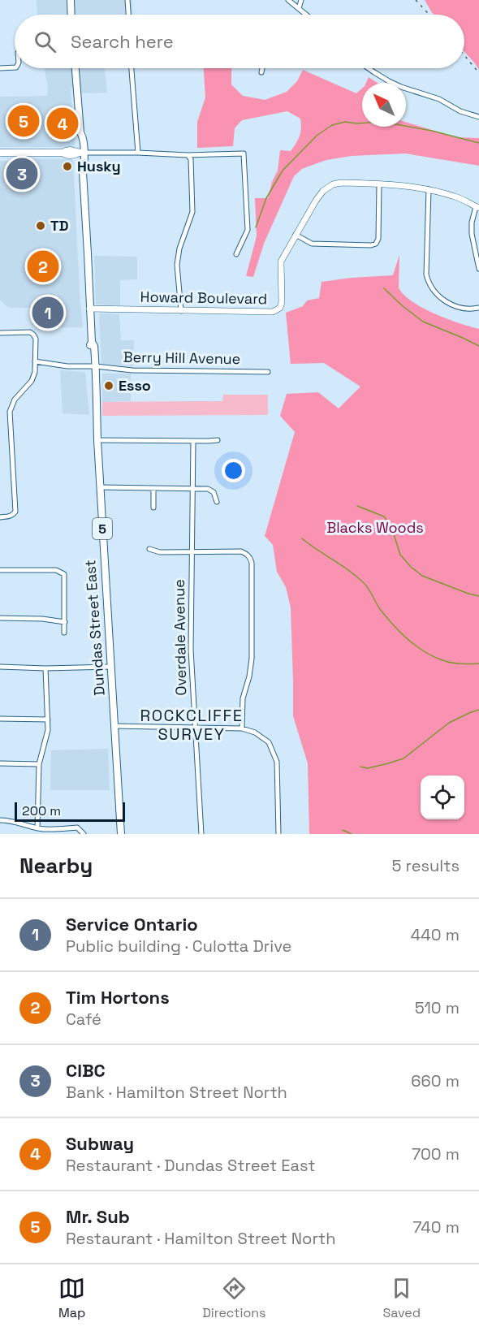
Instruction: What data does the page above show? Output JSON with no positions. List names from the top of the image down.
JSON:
{
  "streets": {
    "main road": ["5", "Dundas Street East"],
    "street": ["Howard Boulevard", "Berry Hill Avenue", "Overdale Avenue"]
  },
  "crossings": [
    ["Howard Boulevard", "Dundas Street East"],
    ["Berry Hill Avenue", "Dundas Street East"]
  ],
  "districts": ["ROCKCLIFFE SURVEY"],
  "parks": ["Blacks Woods"],
  "places": ["Husky", "TD", "Esso"],
  "scale_bar": "200 m",
  "north": "top left",
  "page": {
    "search": "Search here",
    "pins": [
      "5",
      "4",
      "3",
      "2",
      "1"
    ],
    "scale": "200 m",
    "heading": ["Nearby", "5 results"],
    "list": [
      {
        "mark": "1",
        "name": "Service Ontario",
        "note": "Public building · Culotta Drive",
        "value": "440 m"
      },
      {
        "mark": "2",
        "name": "Tim Hortons",
        "note": "Café",
        "value": "510 m"
      },
      {
        "mark": "3",
        "name": "CIBC",
        "note": "Bank · Hamilton Street North",
        "value": "660 m"
      },
      {
        "mark": "4",
        "name": "Subway",
        "note": "Restaurant · Dundas Street East",
        "value": "700 m"
      },
      {
        "mark": "5",
        "name": "Mr. Sub",
        "note": "Restaurant · Hamilton Street North",
        "value": "740 m"
      }
    ],
    "nav": ["Map", "Directions", "Saved"]
  }
}
